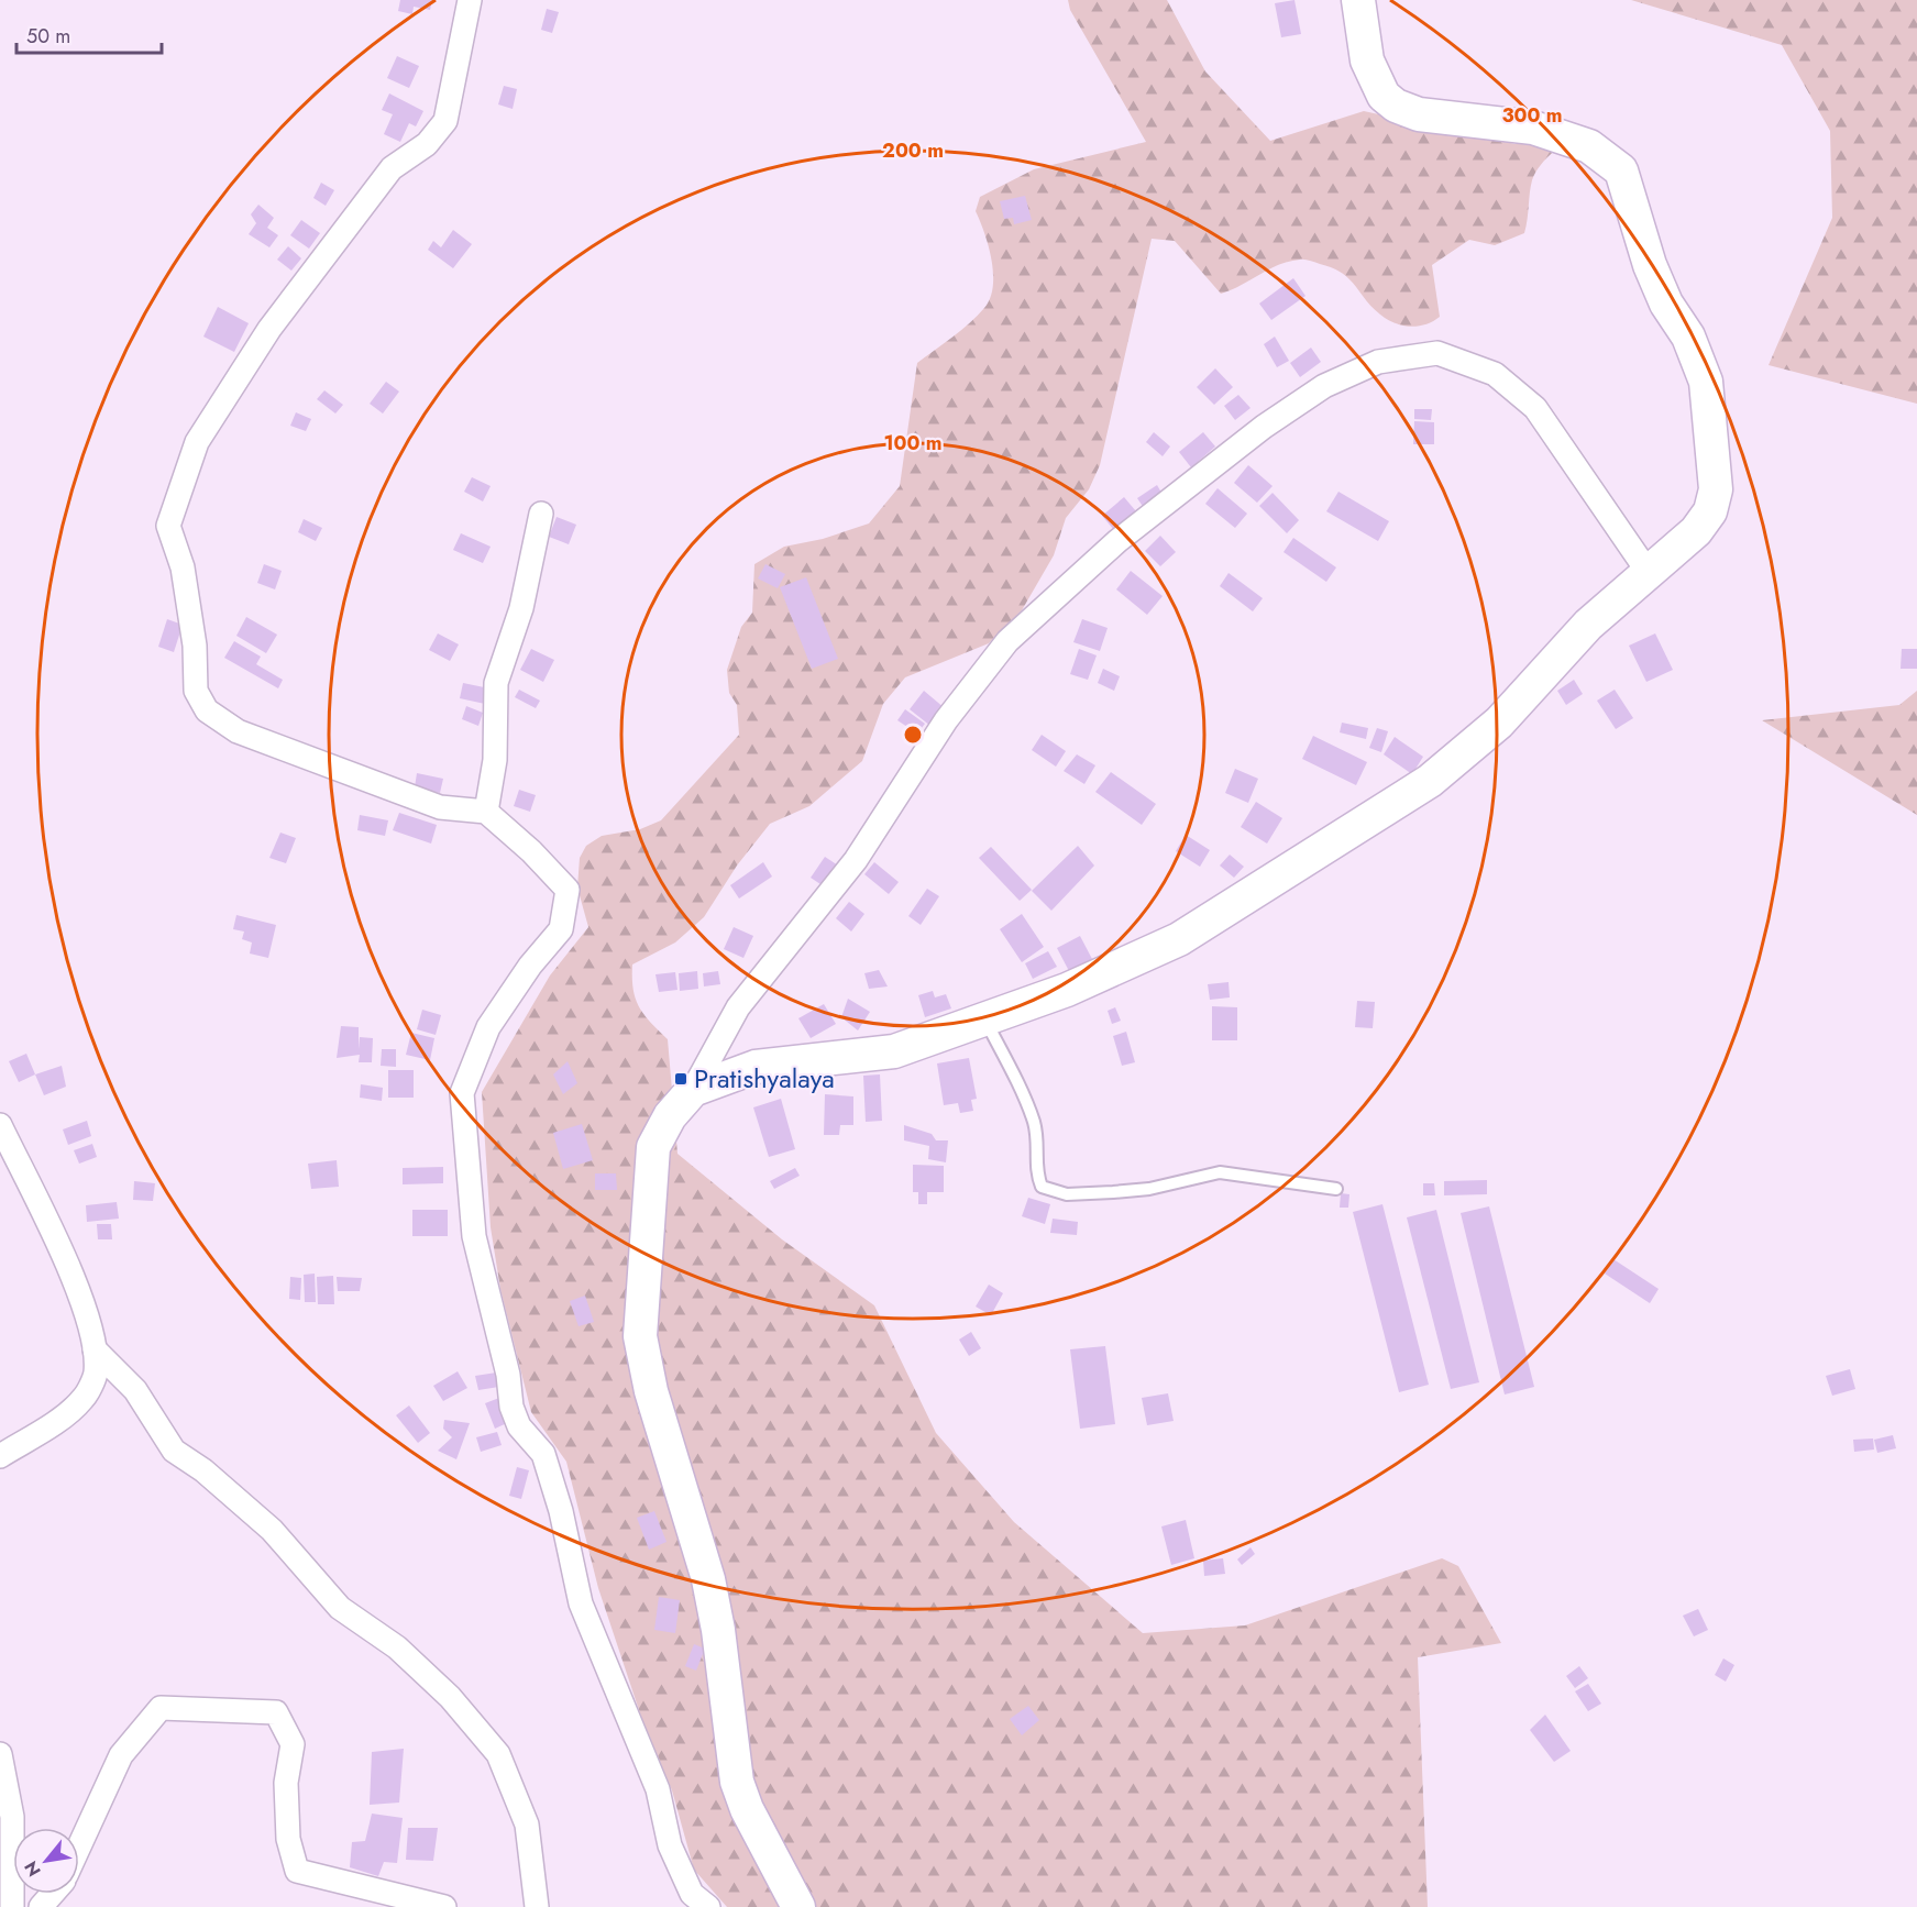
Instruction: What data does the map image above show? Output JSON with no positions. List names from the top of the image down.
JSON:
{
  "places": {
    "transit": ["Pratishyalaya"]
  },
  "scale_bar": "50 m",
  "north": "bottom left",
  "rings": ["300 m", "200 m", "100 m"]
}
